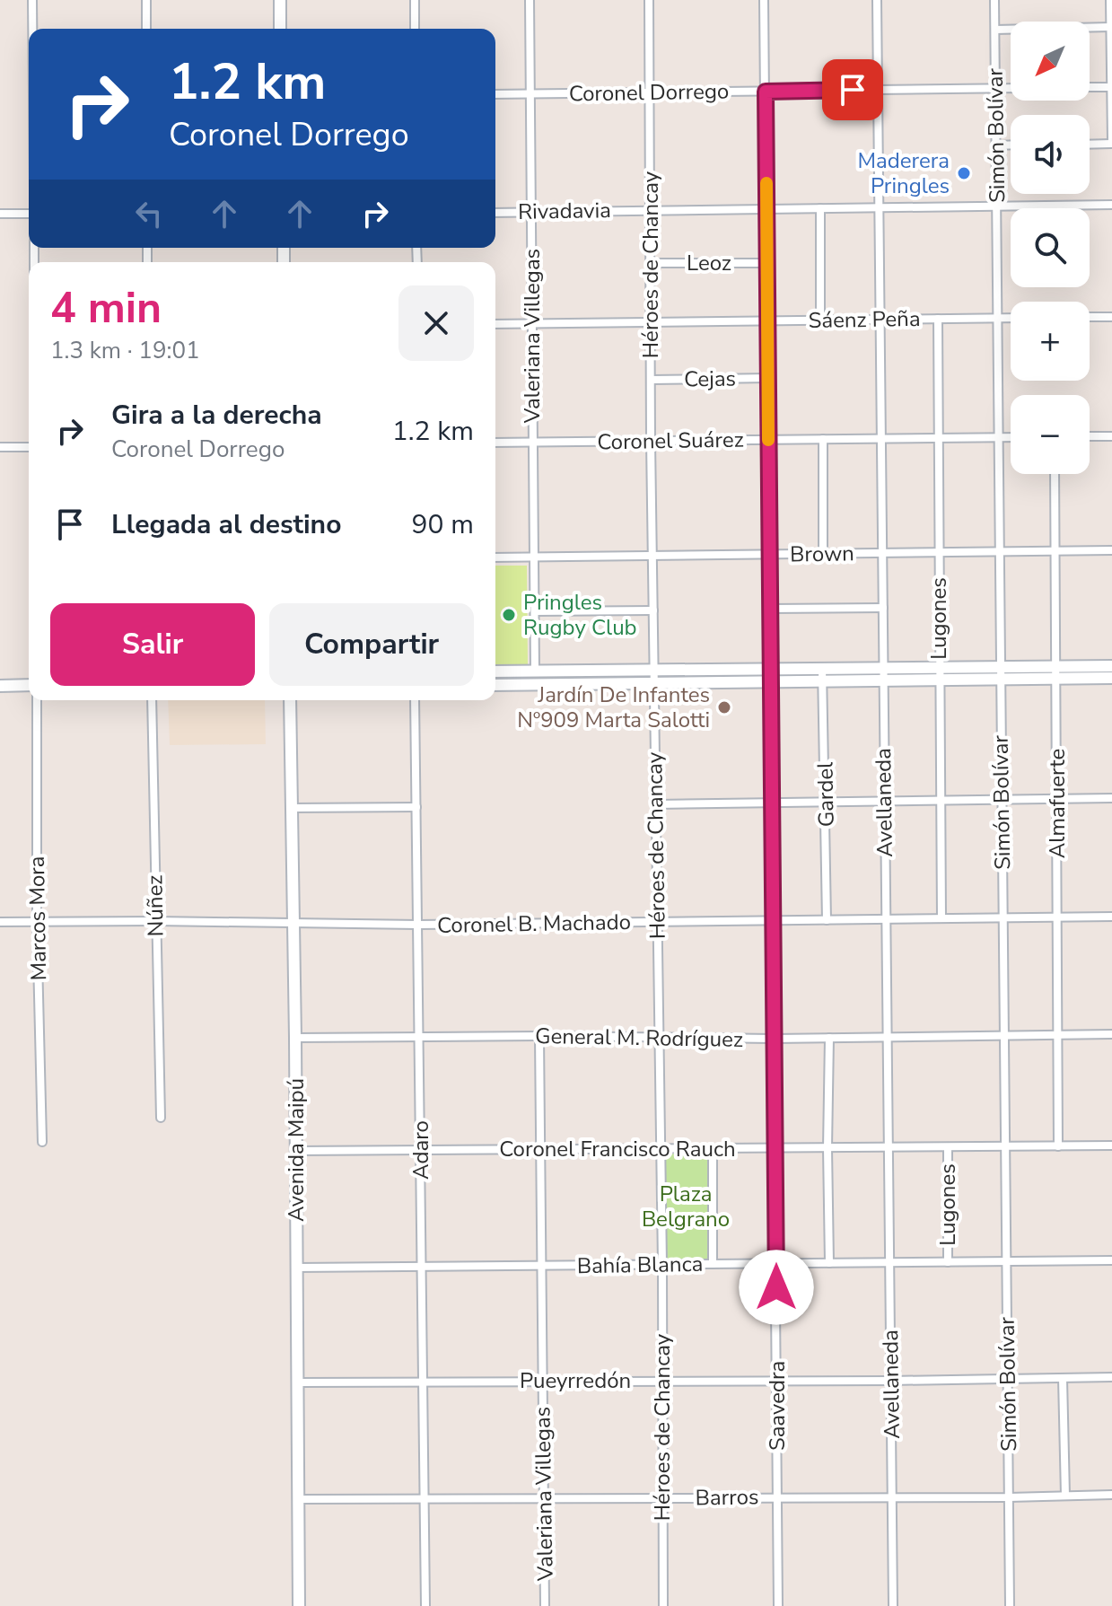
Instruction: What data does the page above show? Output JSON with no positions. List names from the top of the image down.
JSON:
{
  "streets": {
    "main road": ["Avenida Maipú"],
    "street": [
      "Coronel Dorrego",
      "Simón Bolívar",
      "Rivadavia",
      "Leoz",
      "Héroes de Chancay",
      "Sáenz Peña",
      "Valeriana Villegas",
      "Cejas",
      "Coronel Suárez",
      "Brown",
      "Lugones",
      "Gardel",
      "Avellaneda",
      "Almafuerte",
      "Núñez",
      "Marcos Mora",
      "Coronel B. Machado",
      "General M. Rodríguez",
      "Coronel Francisco Rauch",
      "Adaro",
      "Bahía Blanca",
      "Pueyrredón",
      "Saavedra",
      "Barros"
    ]
  },
  "crossings": [
    ["Coronel Dorrego", "Simón Bolívar"],
    ["Coronel Dorrego", "Héroes de Chancay"],
    ["Coronel Dorrego", "Valeriana Villegas"],
    ["Coronel Dorrego", "Avellaneda"],
    ["Coronel Dorrego", "Saavedra"],
    ["Simón Bolívar", "Rivadavia"],
    ["Simón Bolívar", "Sáenz Peña"],
    ["Simón Bolívar", "Coronel Suárez"],
    ["Simón Bolívar", "Brown"],
    ["Simón Bolívar", "Coronel B. Machado"],
    ["Simón Bolívar", "General M. Rodríguez"],
    ["Simón Bolívar", "Coronel Francisco Rauch"],
    ["Simón Bolívar", "Bahía Blanca"],
    ["Simón Bolívar", "Pueyrredón"],
    ["Simón Bolívar", "Barros"],
    ["Rivadavia", "Héroes de Chancay"],
    ["Rivadavia", "Valeriana Villegas"],
    ["Rivadavia", "Avellaneda"],
    ["Rivadavia", "Saavedra"],
    ["Leoz", "Héroes de Chancay"],
    ["Leoz", "Saavedra"],
    ["Héroes de Chancay", "Sáenz Peña"],
    ["Héroes de Chancay", "Cejas"],
    ["Héroes de Chancay", "Coronel Suárez"],
    ["Héroes de Chancay", "Brown"],
    ["Héroes de Chancay", "Coronel B. Machado"],
    ["Héroes de Chancay", "General M. Rodríguez"],
    ["Héroes de Chancay", "Coronel Francisco Rauch"],
    ["Héroes de Chancay", "Bahía Blanca"],
    ["Héroes de Chancay", "Pueyrredón"],
    ["Héroes de Chancay", "Barros"],
    ["Sáenz Peña", "Valeriana Villegas"],
    ["Sáenz Peña", "Lugones"],
    ["Sáenz Peña", "Avellaneda"],
    ["Sáenz Peña", "Saavedra"],
    ["Valeriana Villegas", "Coronel Suárez"],
    ["Valeriana Villegas", "Brown"],
    ["Valeriana Villegas", "General M. Rodríguez"],
    ["Valeriana Villegas", "Coronel Francisco Rauch"],
    ["Valeriana Villegas", "Bahía Blanca"],
    ["Valeriana Villegas", "Pueyrredón"],
    ["Valeriana Villegas", "Barros"],
    ["Cejas", "Saavedra"],
    ["Coronel Suárez", "Lugones"],
    ["Coronel Suárez", "Avellaneda"],
    ["Coronel Suárez", "Saavedra"],
    ["Brown", "Lugones"],
    ["Brown", "Avellaneda"],
    ["Brown", "Almafuerte"],
    ["Brown", "Saavedra"],
    ["Lugones", "Coronel B. Machado"],
    ["Lugones", "Coronel Francisco Rauch"],
    ["Lugones", "Bahía Blanca"],
    ["Gardel", "Coronel B. Machado"],
    ["Avellaneda", "Coronel B. Machado"],
    ["Avellaneda", "General M. Rodríguez"],
    ["Avellaneda", "Coronel Francisco Rauch"],
    ["Avellaneda", "Bahía Blanca"],
    ["Avellaneda", "Pueyrredón"],
    ["Avellaneda", "Barros"],
    ["Almafuerte", "Coronel B. Machado"],
    ["Almafuerte", "General M. Rodríguez"],
    ["Almafuerte", "Coronel Francisco Rauch"],
    ["Núñez", "Coronel B. Machado"],
    ["Marcos Mora", "Coronel B. Machado"],
    ["Coronel B. Machado", "Avenida Maipú"],
    ["Coronel B. Machado", "Adaro"],
    ["Coronel B. Machado", "Saavedra"],
    ["General M. Rodríguez", "Avenida Maipú"],
    ["General M. Rodríguez", "Adaro"],
    ["General M. Rodríguez", "Saavedra"],
    ["Coronel Francisco Rauch", "Avenida Maipú"],
    ["Coronel Francisco Rauch", "Adaro"],
    ["Coronel Francisco Rauch", "Saavedra"],
    ["Avenida Maipú", "Bahía Blanca"],
    ["Avenida Maipú", "Pueyrredón"],
    ["Avenida Maipú", "Barros"],
    ["Adaro", "Bahía Blanca"],
    ["Adaro", "Pueyrredón"],
    ["Adaro", "Barros"],
    ["Bahía Blanca", "Saavedra"],
    ["Pueyrredón", "Saavedra"],
    ["Saavedra", "Barros"]
  ],
  "parks": ["Plaza Belgrano"],
  "places": ["Maderera Pringles", "Pringles Rugby Club", "Jardín De Infantes Nº909 Marta Salotti"],
  "north": "bottom left",
  "page": {
    "map_buttons": ["+", "−"],
    "turn": ["1.2 km", "Coronel Dorrego"],
    "heading": ["4 min", "1.3 km · 19:01"],
    "list": [
      {
        "name": "Gira a la derecha",
        "note": "Coronel Dorrego",
        "value": "1.2 km"
      },
      {
        "name": "Llegada al destino",
        "value": "90 m"
      }
    ],
    "buttons": ["Salir", "Compartir"]
  }
}
